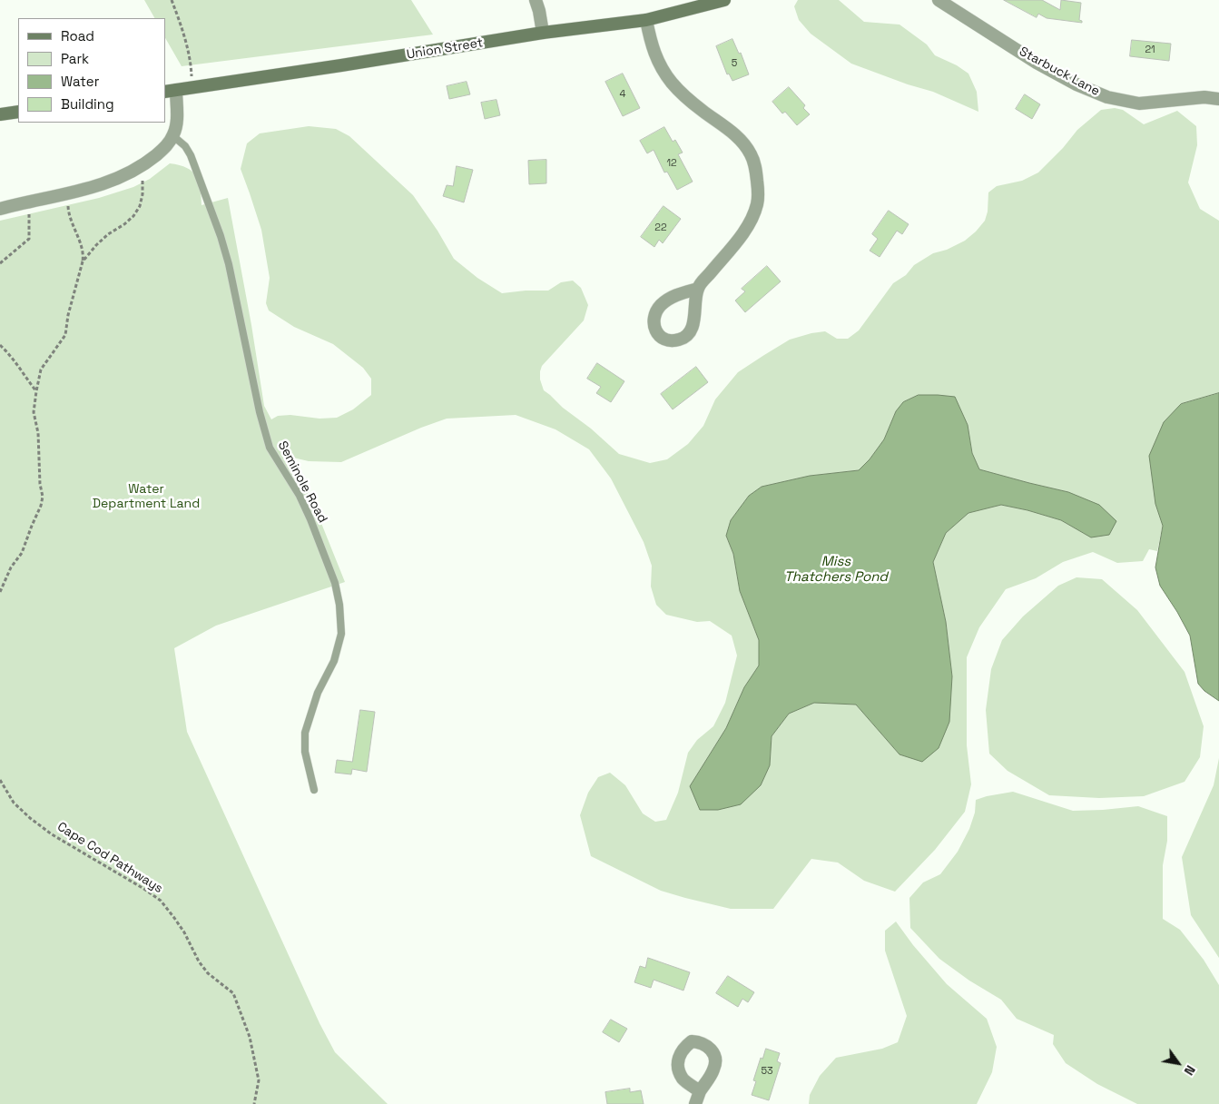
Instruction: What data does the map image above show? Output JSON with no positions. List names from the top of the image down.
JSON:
{
  "streets": {
    "main road": ["Union Street"],
    "street": ["Starbuck Lane"],
    "lane": ["Seminole Road"],
    "path": ["Cape Cod Pathways"]
  },
  "water": ["Miss Thatchers Pond"],
  "parks": ["Water Department Land"],
  "house_numbers": [
    "21",
    "5",
    "4",
    "12",
    "22",
    "53"
  ],
  "legend": [
    "Road",
    "Park",
    "Water",
    "Building"
  ],
  "north": "bottom right"
}
